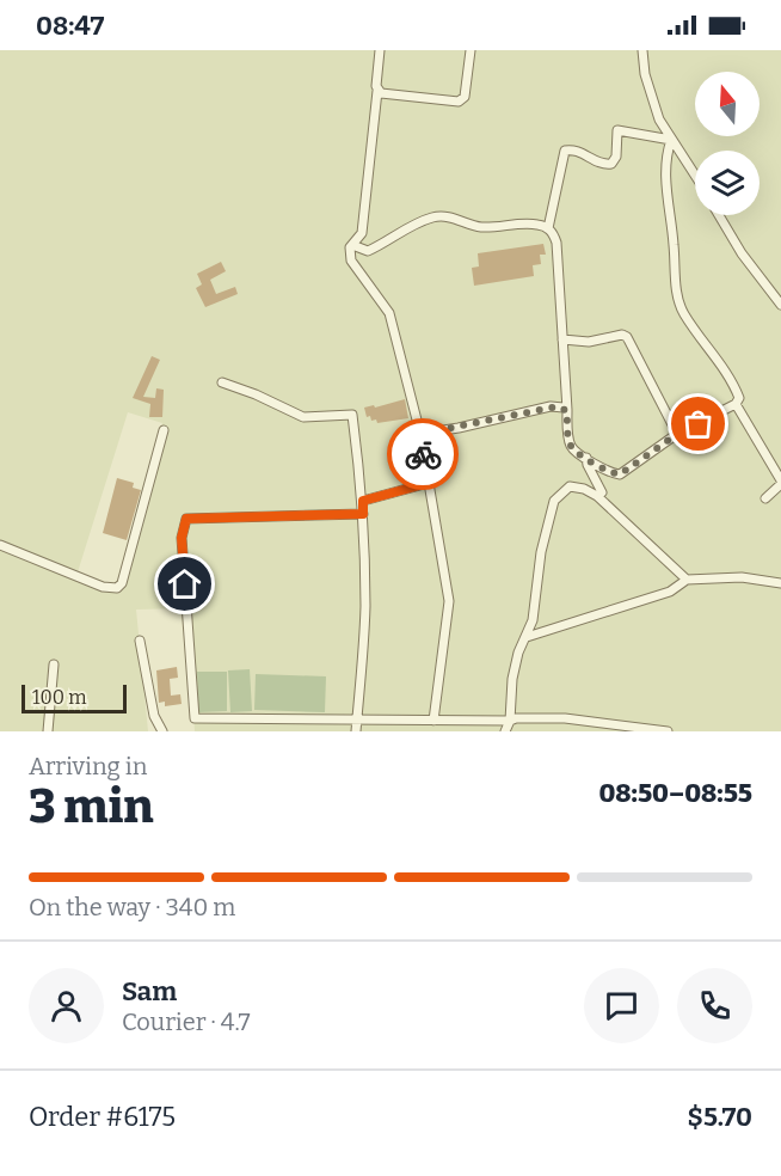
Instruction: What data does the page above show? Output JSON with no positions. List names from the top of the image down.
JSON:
{
  "scale_bar": "100 m",
  "north": "top",
  "page": {
    "status": "08:47",
    "scale": "100 m",
    "heading": ["3 min", "Arriving in", "08:50–08:55"],
    "panel": [
      "Sam",
      "Courier · 4.7",
      "Order #6175",
      "$5.70"
    ],
    "bar": "On the way · 340 m"
  }
}
